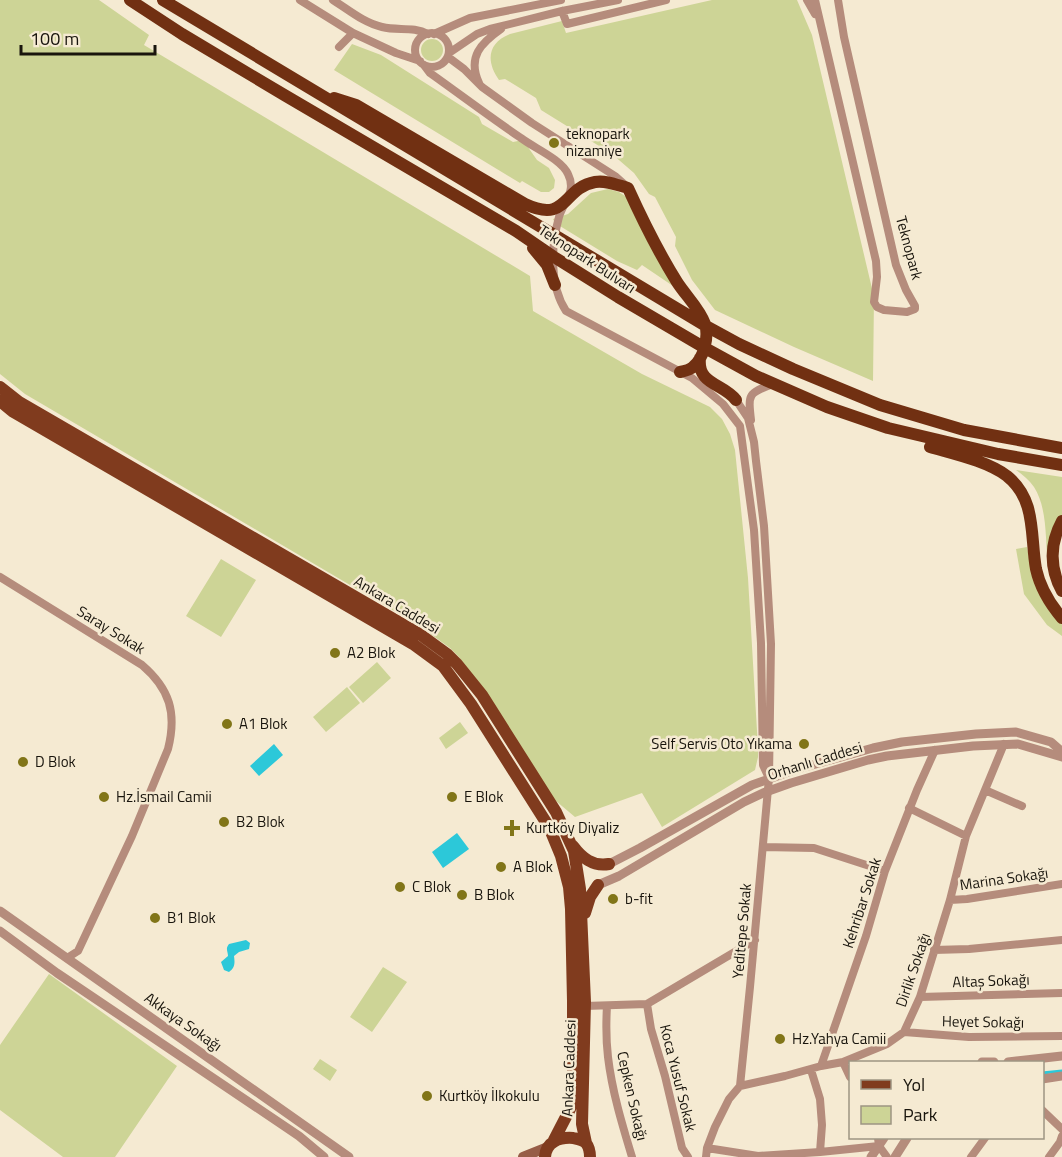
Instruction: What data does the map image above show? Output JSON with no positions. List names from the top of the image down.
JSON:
{
  "streets": {
    "highway": ["Teknopark Bulvarı"],
    "main road": ["Ankara Caddesi"],
    "street": [
      "Teknopark",
      "Saray Sokak",
      "Orhanlı Caddesi",
      "Marina Sokağı",
      "Kehribar Sokak",
      "Yeditepe Sokak",
      "Dirlik Sokağı",
      "Altaş Sokağı",
      "Akkaya Sokağı",
      "Heyet Sokağı",
      "Koca Yusuf Sokak",
      "Cepken Sokağı"
    ]
  },
  "crossings": [
    ["Saray Sokak", "Akkaya Sokağı"],
    ["Orhanlı Caddesi", "Kehribar Sokak"],
    ["Orhanlı Caddesi", "Yeditepe Sokak"],
    ["Orhanlı Caddesi", "Dirlik Sokağı"],
    ["Marina Sokağı", "Dirlik Sokağı"],
    ["Dirlik Sokağı", "Altaş Sokağı"],
    ["Dirlik Sokağı", "Heyet Sokağı"]
  ],
  "places": {
    "other": [
      "teknopark nizamiye",
      "A2 Blok",
      "A1 Blok",
      "Self Servis Oto Yıkama",
      "D Blok",
      "Hz.İsmail Camii",
      "E Blok",
      "B2 Blok",
      "A Blok",
      "C Blok",
      "B Blok",
      "b-fit",
      "B1 Blok",
      "Hz.Yahya Camii",
      "Kurtköy İlkokulu"
    ],
    "health": ["Kurtköy Diyaliz"]
  },
  "legend": ["Yol", "Park"],
  "scale_bar": "100 m"
}
